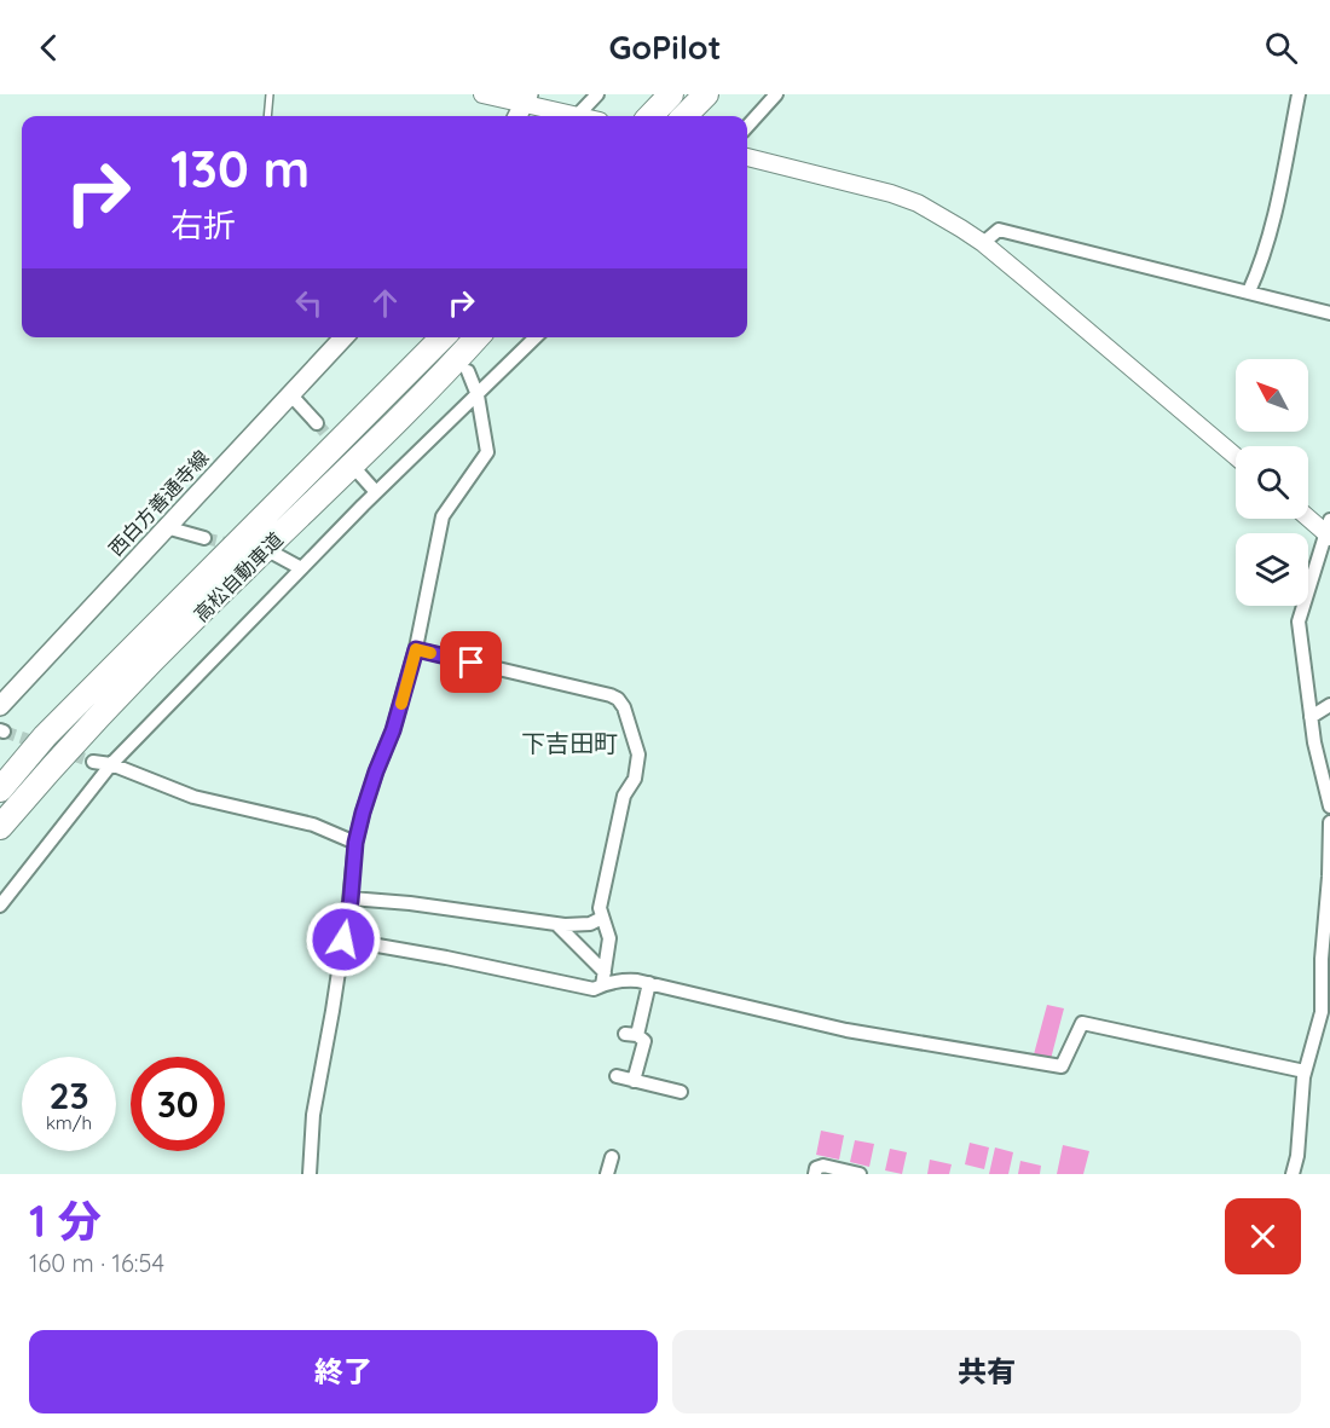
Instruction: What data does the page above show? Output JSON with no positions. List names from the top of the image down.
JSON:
{
  "streets": {
    "highway": ["高松自動車道"],
    "main road": ["西白方善通寺線"]
  },
  "districts": ["下吉田町"],
  "north": "top left",
  "page": {
    "header": "GoPilot",
    "turn": ["130 m", "右折"],
    "speed": "23 km/h",
    "limit": "30",
    "heading": ["1 分", "160 m · 16:54"],
    "buttons": ["終了", "共有"]
  }
}
